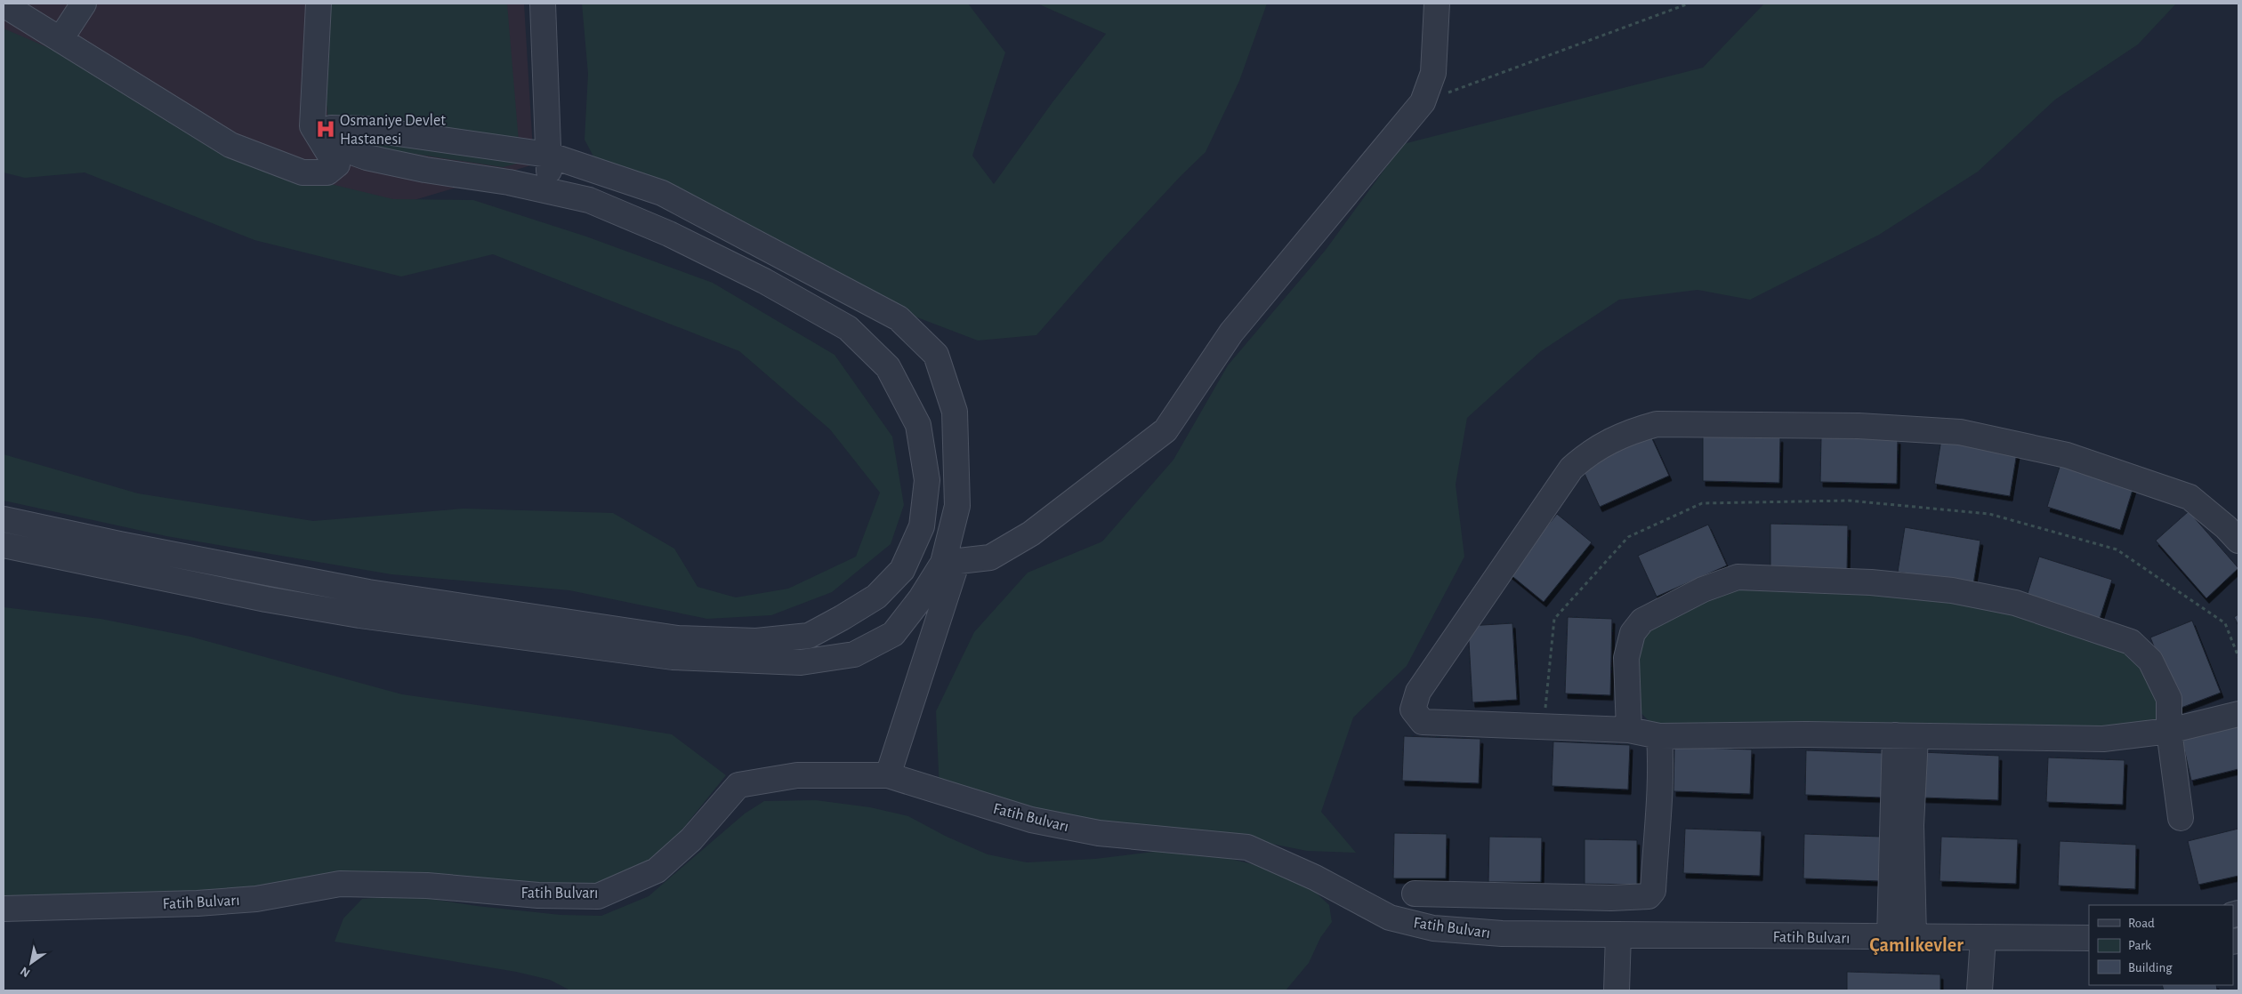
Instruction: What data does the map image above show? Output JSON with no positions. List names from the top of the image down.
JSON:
{
  "streets": {
    "street": ["Fatih Bulvarı"]
  },
  "districts": ["Çamlıkevler"],
  "places": {
    "hospital": ["Osmaniye Devlet Hastanesi"]
  },
  "legend": ["Road", "Park", "Building"],
  "north": "bottom left"
}
